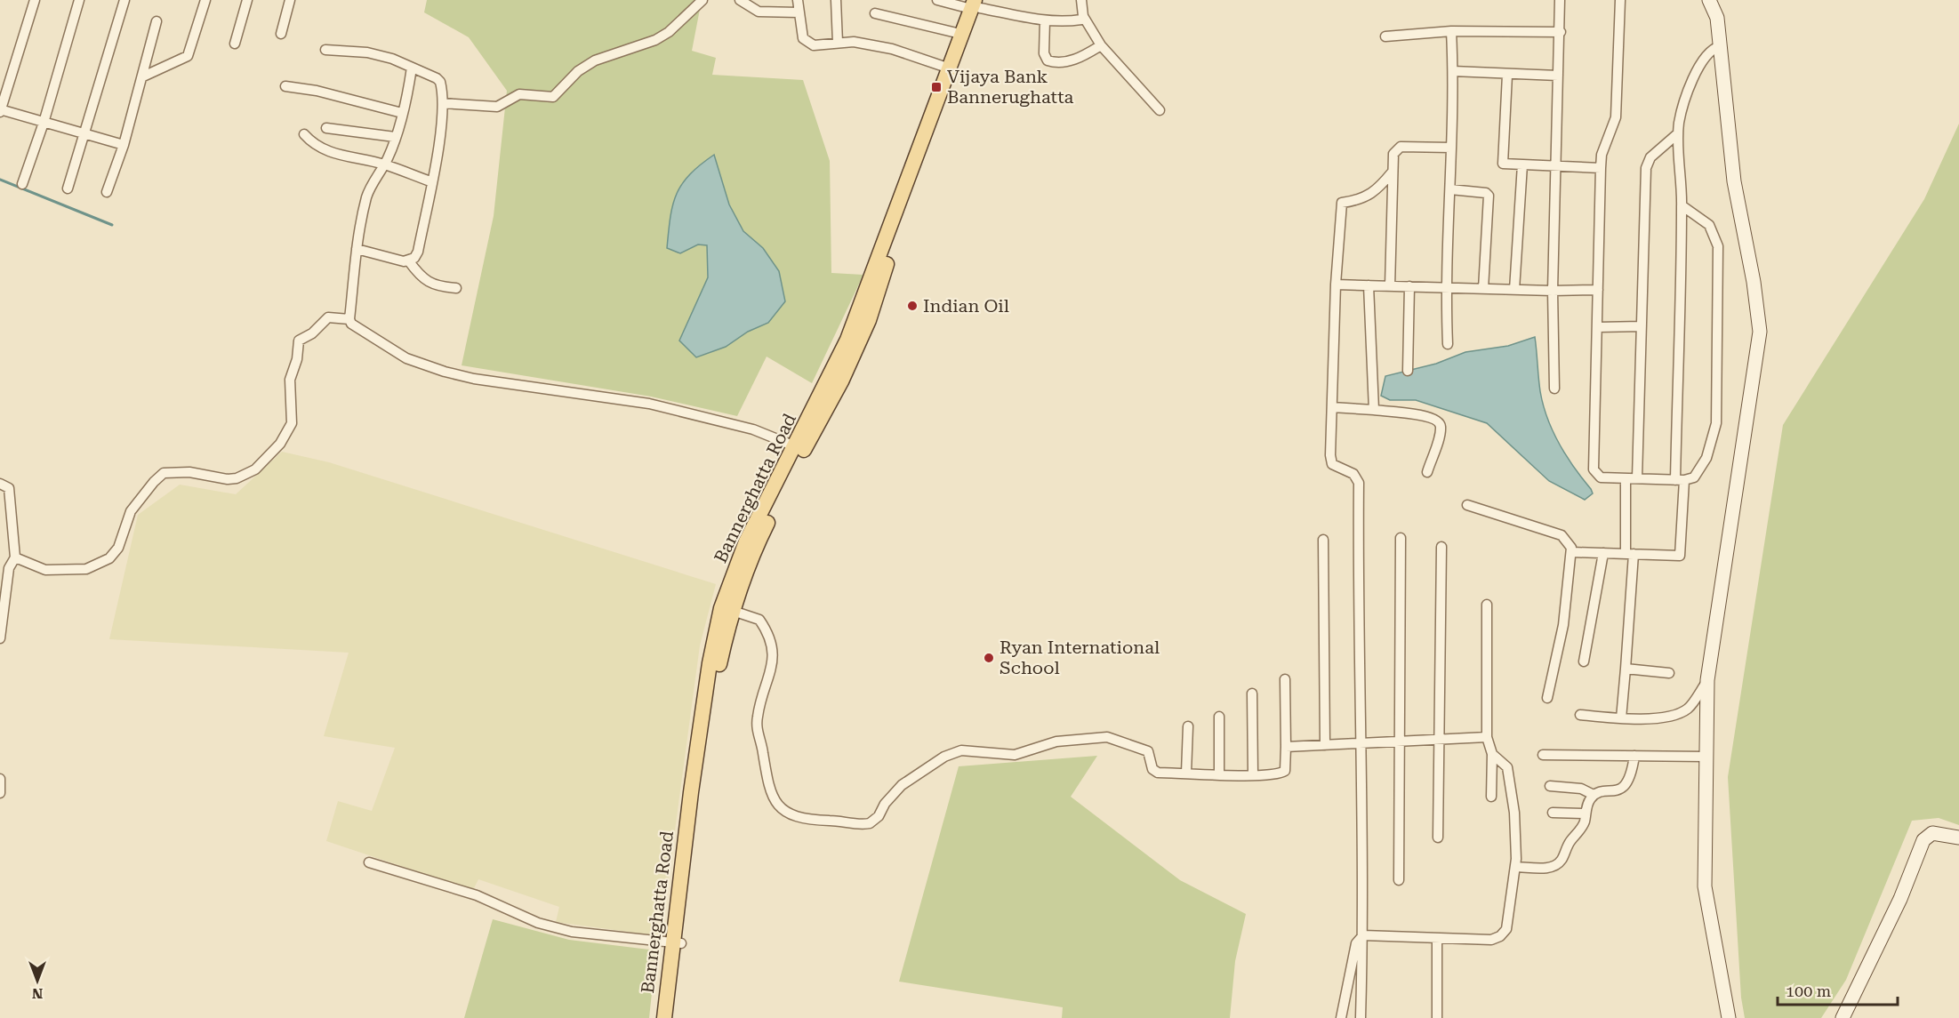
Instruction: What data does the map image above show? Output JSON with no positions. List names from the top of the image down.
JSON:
{
  "streets": {
    "main road": ["Bannerghatta Road"]
  },
  "places": {
    "transit": ["Vijaya Bank Bannerughatta"],
    "other": ["Indian Oil", "Ryan International School"]
  },
  "scale_bar": "100 m",
  "north": "bottom"
}
